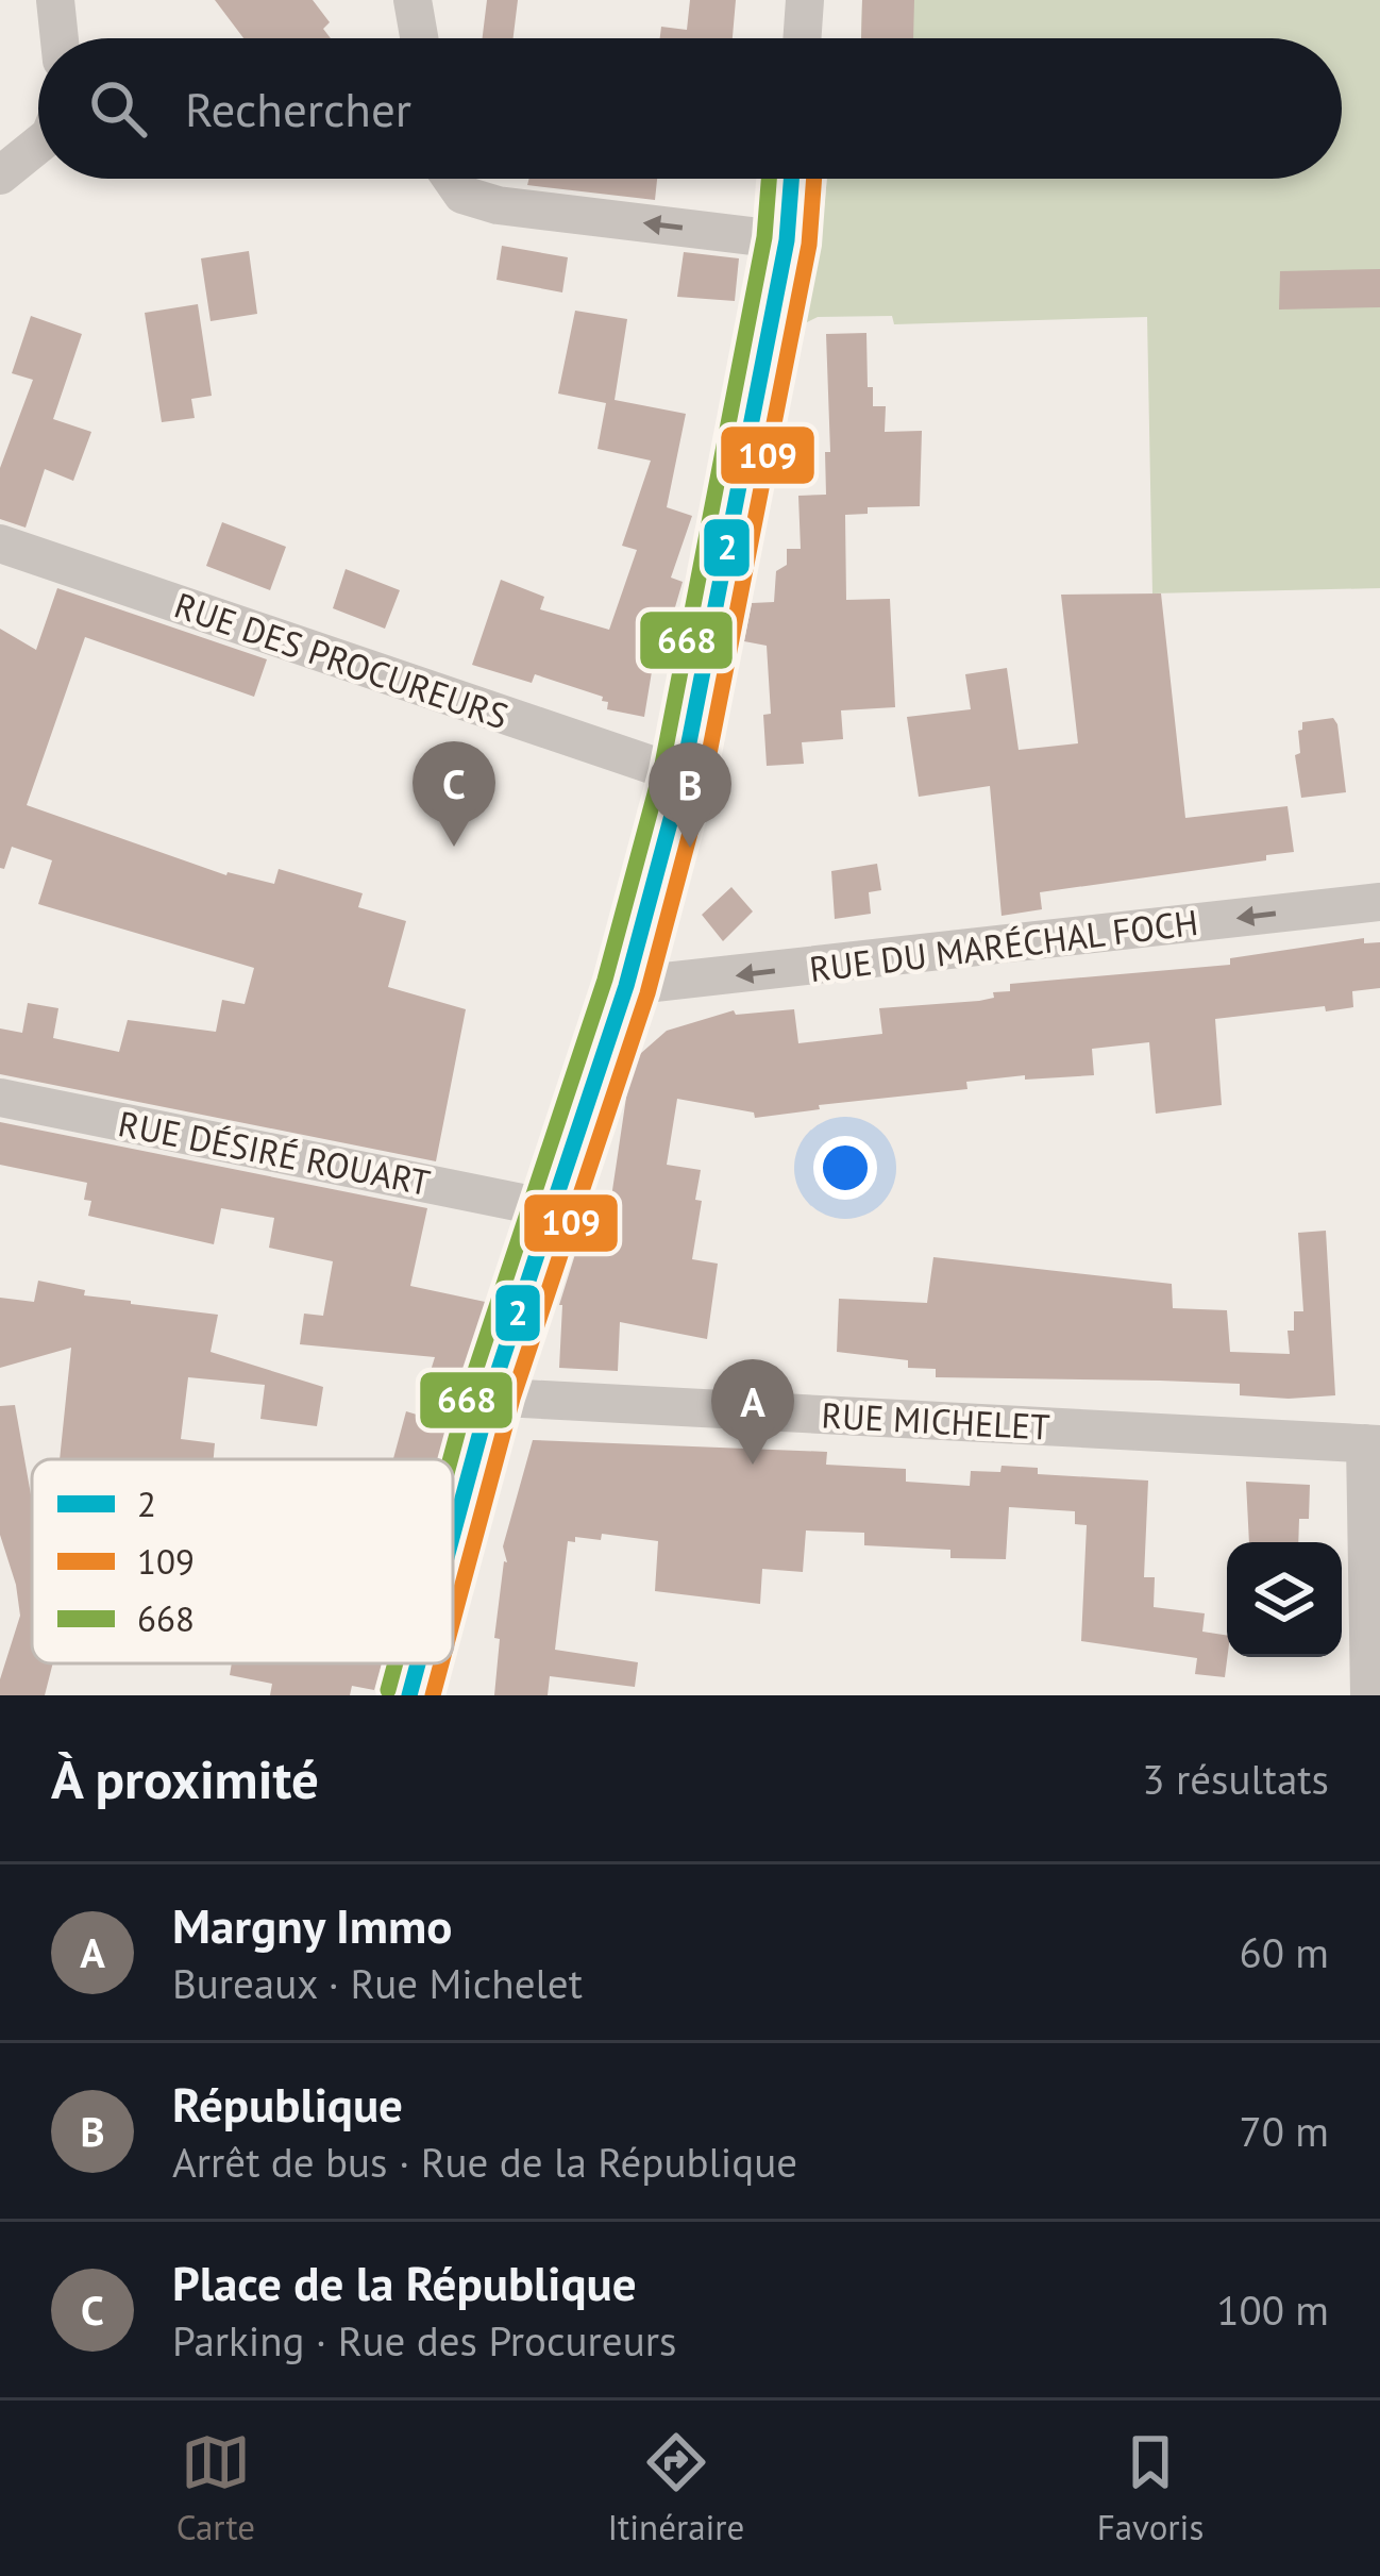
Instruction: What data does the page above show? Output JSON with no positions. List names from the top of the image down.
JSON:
{
  "streets": {
    "street": [
      "RUE DES PROCUREURS",
      "RUE DU MARÉCHAL FOCH",
      "RUE DÉSIRÉ ROUART",
      "RUE MICHELET"
    ]
  },
  "one_way": ["RUE DU MARÉCHAL FOCH"],
  "lines": ["transit line 2", "transit line 109", "transit line 668"],
  "legend": ["2", "109", "668"],
  "page": {
    "search": "Rechercher",
    "pins": ["C", "B", "A"],
    "heading": ["À proximité", "3 résultats"],
    "list": [
      {
        "mark": "A",
        "name": "Margny Immo",
        "note": "Bureaux · Rue Michelet",
        "value": "60 m"
      },
      {
        "mark": "B",
        "name": "République",
        "note": "Arrêt de bus · Rue de la République",
        "value": "70 m"
      },
      {
        "mark": "C",
        "name": "Place de la République",
        "note": "Parking · Rue des Procureurs",
        "value": "100 m"
      }
    ],
    "nav": ["Carte", "Itinéraire", "Favoris"]
  }
}
